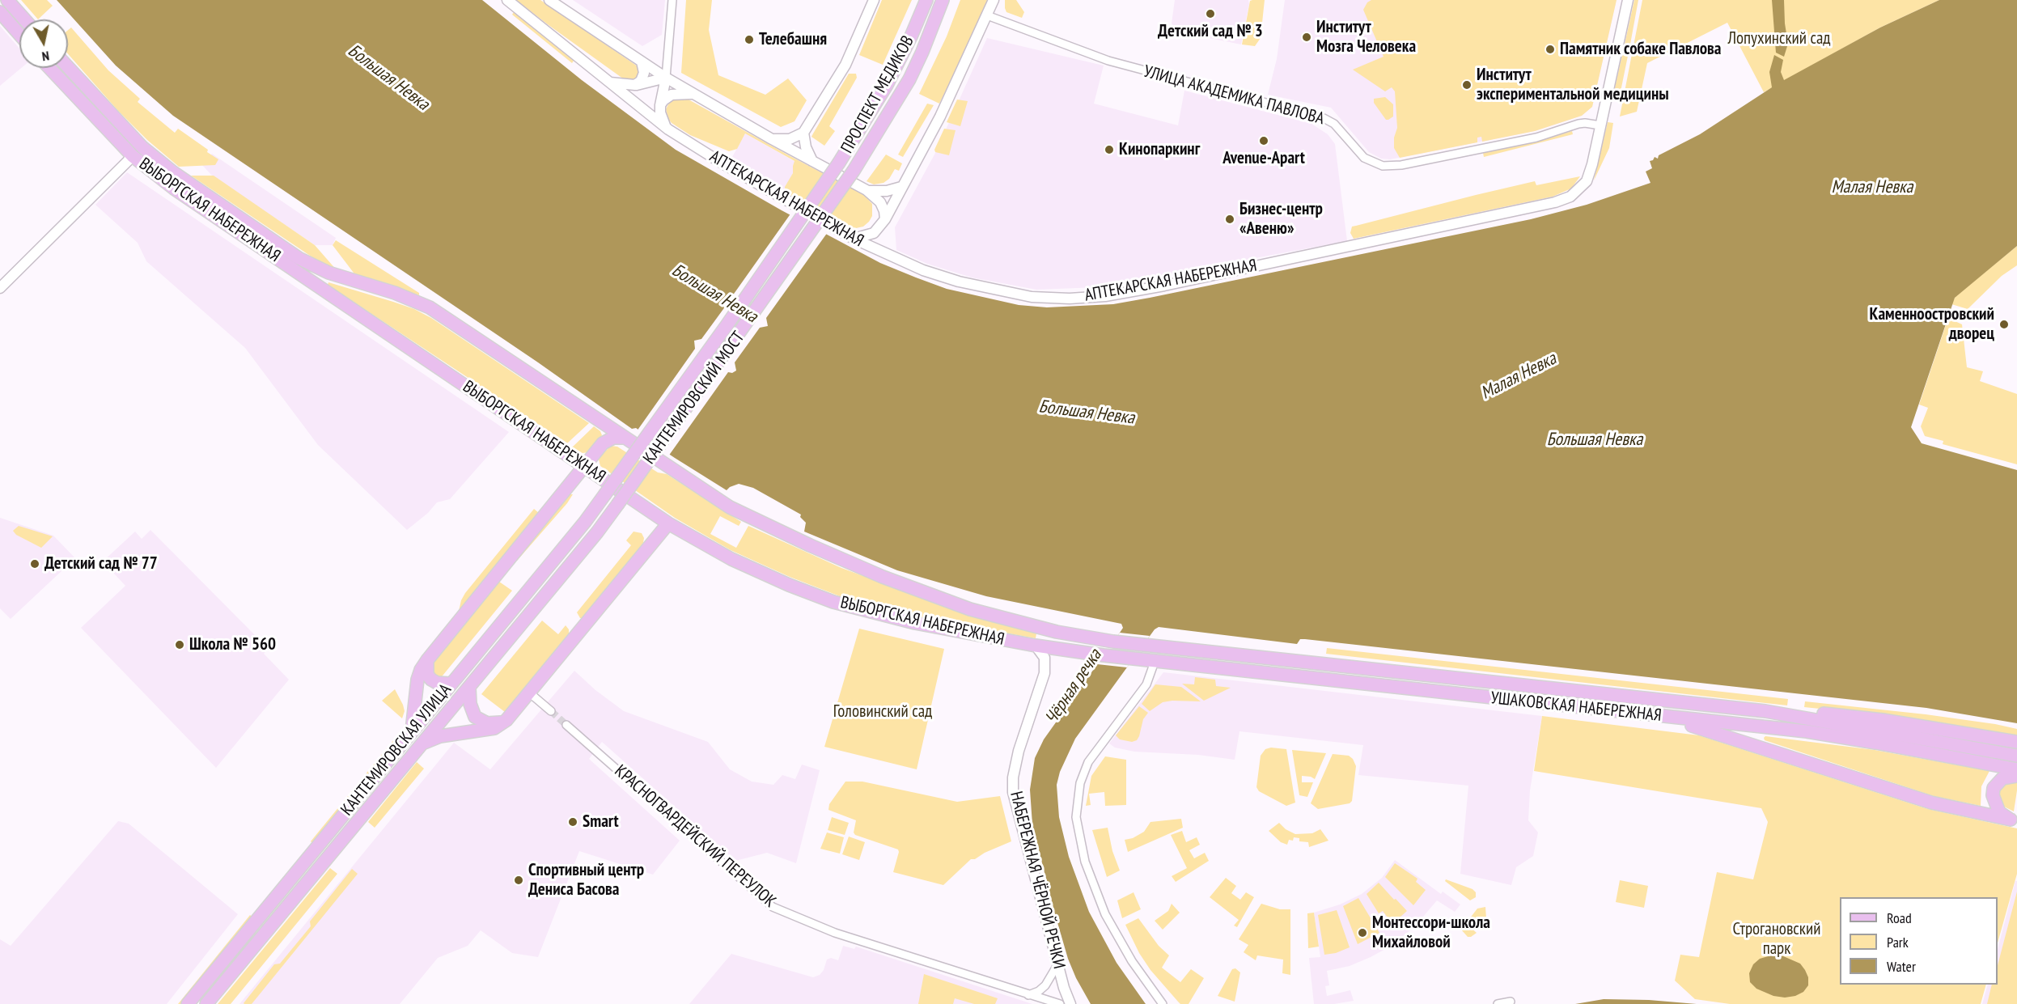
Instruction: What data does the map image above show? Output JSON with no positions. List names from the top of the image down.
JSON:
{
  "streets": {
    "main road": [
      "ПРОСПЕКТ МЕДИКОВ",
      "ВЫБОРГСКАЯ НАБЕРЕЖНАЯ",
      "КАНТЕМИРОВСКИЙ МОСТ",
      "УШАКОВСКАЯ НАБЕРЕЖНАЯ",
      "КАНТЕМИРОВСКАЯ УЛИЦА"
    ],
    "street": [
      "УЛИЦА АКАДЕМИКА ПАВЛОВА",
      "АПТЕКАРСКАЯ НАБЕРЕЖНАЯ",
      "КРАСНОГВАРДЕЙСКИЙ ПЕРЕУЛОК",
      "НАБЕРЕЖНАЯ ЧЁРНОЙ РЕЧКИ"
    ]
  },
  "crossings": [
    ["ПРОСПЕКТ МЕДИКОВ", "КАНТЕМИРОВСКИЙ МОСТ"],
    ["УЛИЦА АКАДЕМИКА ПАВЛОВА", "АПТЕКАРСКАЯ НАБЕРЕЖНАЯ"],
    ["ВЫБОРГСКАЯ НАБЕРЕЖНАЯ", "УШАКОВСКАЯ НАБЕРЕЖНАЯ"],
    ["ВЫБОРГСКАЯ НАБЕРЕЖНАЯ", "НАБЕРЕЖНАЯ ЧЁРНОЙ РЕЧКИ"],
    ["КАНТЕМИРОВСКИЙ МОСТ", "КАНТЕМИРОВСКАЯ УЛИЦА"]
  ],
  "water": ["Большая Невка", "Малая Невка", "Чёрная речка"],
  "parks": ["Лопухинский сад", "Головинский сад", "Строгановский парк"],
  "places": [
    "Детский сад № 3",
    "Институт Мозга Человека",
    "Телебашня",
    "Памятник собаке Павлова",
    "Институт экспериментальной медицины",
    "Avenue-Apart",
    "Кинопаркинг",
    "Бизнес-центр «Авеню»",
    "Каменноостровский дворец",
    "Детский сад № 77",
    "Школа № 560",
    "Smart",
    "Спортивный центр Дениса Басова",
    "Монтессори-школа Михайловой"
  ],
  "legend": ["Road", "Park", "Water"],
  "north": "bottom"
}
